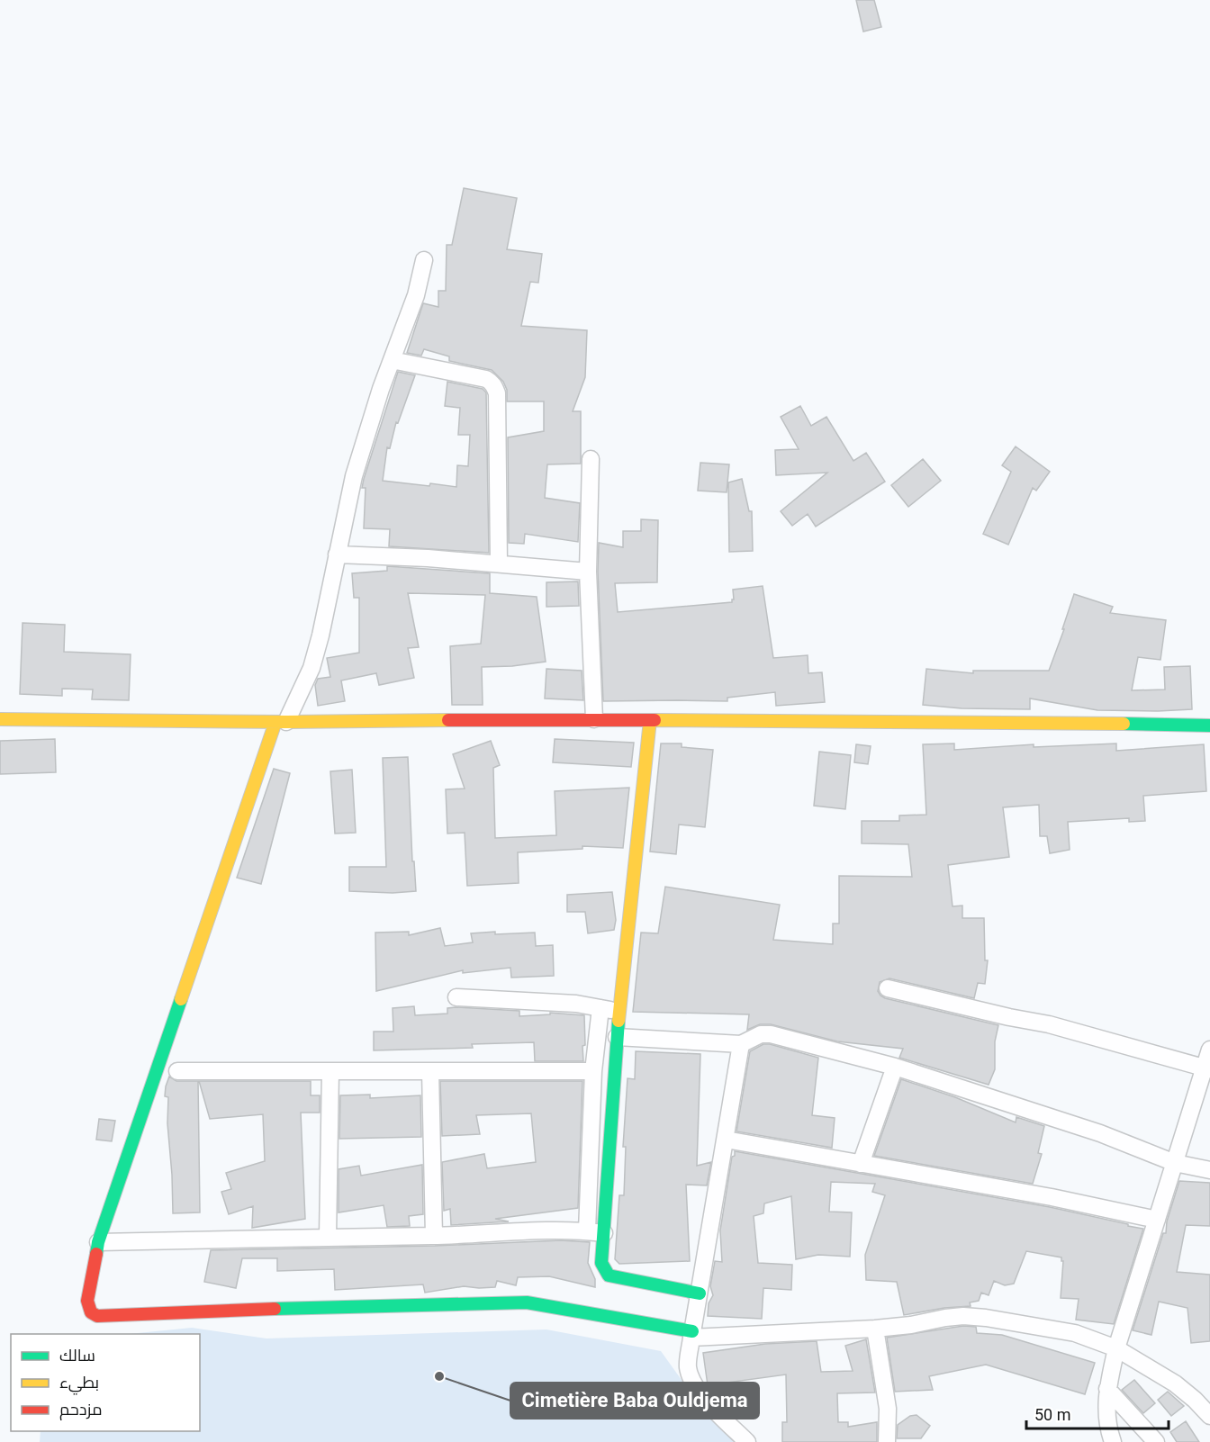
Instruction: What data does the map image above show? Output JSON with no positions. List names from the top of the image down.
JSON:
{
  "places": ["Cimetière Baba Ouldjema"],
  "legend": ["سالك", "بطيء", "مزدحم"],
  "scale_bar": "50 m"
}
